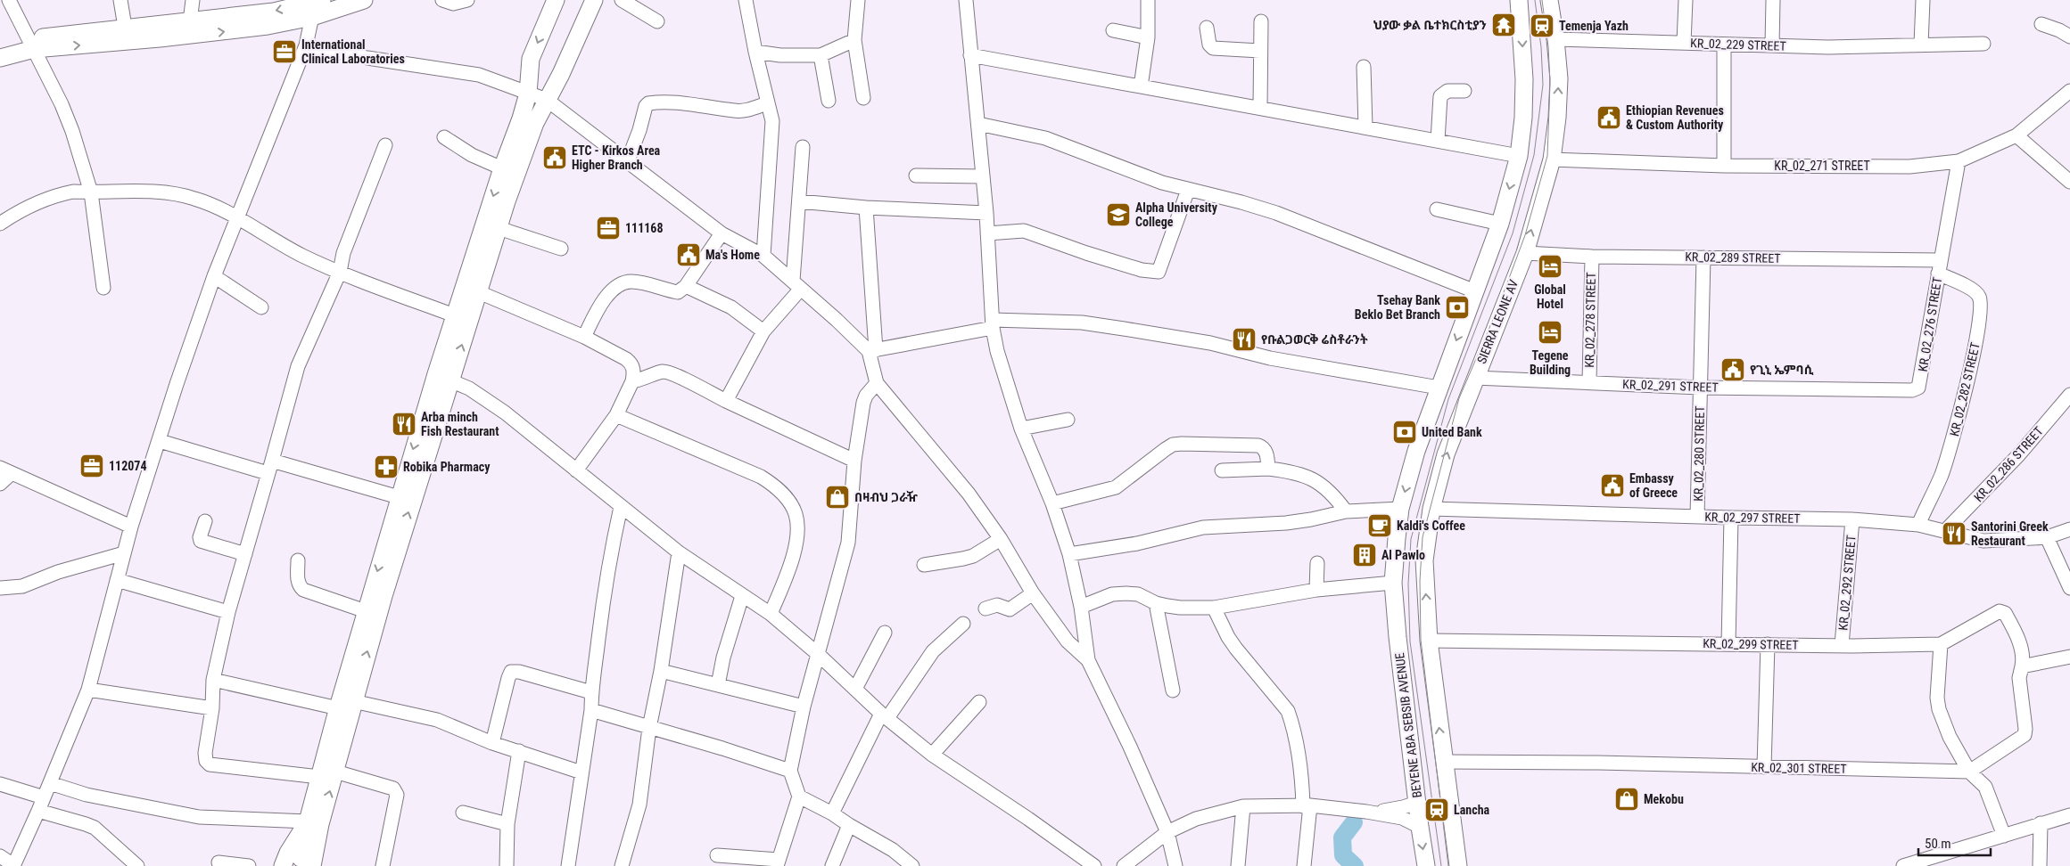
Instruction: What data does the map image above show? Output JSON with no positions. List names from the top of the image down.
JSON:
{
  "streets": {
    "main road": ["SIERRA LEONE AV", "BEYENE ABA SEBSIB AVENUE"],
    "street": [
      "KR_02_229 STREET",
      "KR_02_271 STREET",
      "KR_02_289 STREET",
      "KR_02_278 STREET",
      "KR_02_276 STREET",
      "KR_02_291 STREET",
      "KR_02_282 STREET",
      "KR_02_280 STREET",
      "KR_02_286 STREET",
      "KR_02_297 STREET",
      "KR_02_292 STREET",
      "KR_02_299 STREET",
      "KR_02_301 STREET"
    ]
  },
  "crossings": [
    ["KR_02_229 STREET", "SIERRA LEONE AV"],
    ["KR_02_271 STREET", "SIERRA LEONE AV"],
    ["KR_02_271 STREET", "KR_02_276 STREET"],
    ["KR_02_289 STREET", "KR_02_278 STREET"],
    ["KR_02_289 STREET", "SIERRA LEONE AV"],
    ["KR_02_289 STREET", "KR_02_276 STREET"],
    ["KR_02_289 STREET", "KR_02_282 STREET"],
    ["KR_02_289 STREET", "KR_02_280 STREET"],
    ["KR_02_278 STREET", "KR_02_291 STREET"],
    ["SIERRA LEONE AV", "KR_02_291 STREET"],
    ["SIERRA LEONE AV", "KR_02_297 STREET"],
    ["SIERRA LEONE AV", "KR_02_299 STREET"],
    ["KR_02_276 STREET", "KR_02_291 STREET"],
    ["KR_02_276 STREET", "KR_02_282 STREET"],
    ["KR_02_291 STREET", "KR_02_280 STREET"],
    ["KR_02_282 STREET", "KR_02_297 STREET"],
    ["KR_02_280 STREET", "KR_02_297 STREET"],
    ["KR_02_286 STREET", "KR_02_297 STREET"],
    ["KR_02_297 STREET", "KR_02_292 STREET"],
    ["KR_02_292 STREET", "KR_02_299 STREET"]
  ],
  "places": {
    "temple": ["ህያው ቃል ቤተክርስቲያን"],
    "station": ["Temenja Yazh", "Lancha"],
    "office": ["International Clinical Laboratories", "111168", "112074"],
    "public building": [
      "Ethiopian Revenues & Custom Authority",
      "ETC - Kirkos Area Higher Branch",
      "Ma's Home",
      "የጊኒ ኤምባሲ",
      "Embassy of Greece"
    ],
    "school or university": ["Alpha University College"],
    "hotel": ["Global Hotel", "Tegene Building"],
    "bank": ["Tsehay Bank Beklo Bet Branch", "United Bank"],
    "restaurant": ["የቡልጋወርቅ ሬስቶራንት", "Arba minch Fish Restaurant", "Santorini Greek Restaurant"],
    "pharmacy": ["Robika Pharmacy"],
    "shop": ["በዛብህ ጋራዥ", "Mekobu"],
    "cafe": ["Kaldi's Coffee"],
    "building": ["Al Pawlo"]
  },
  "scale_bar": "50 m"
}
